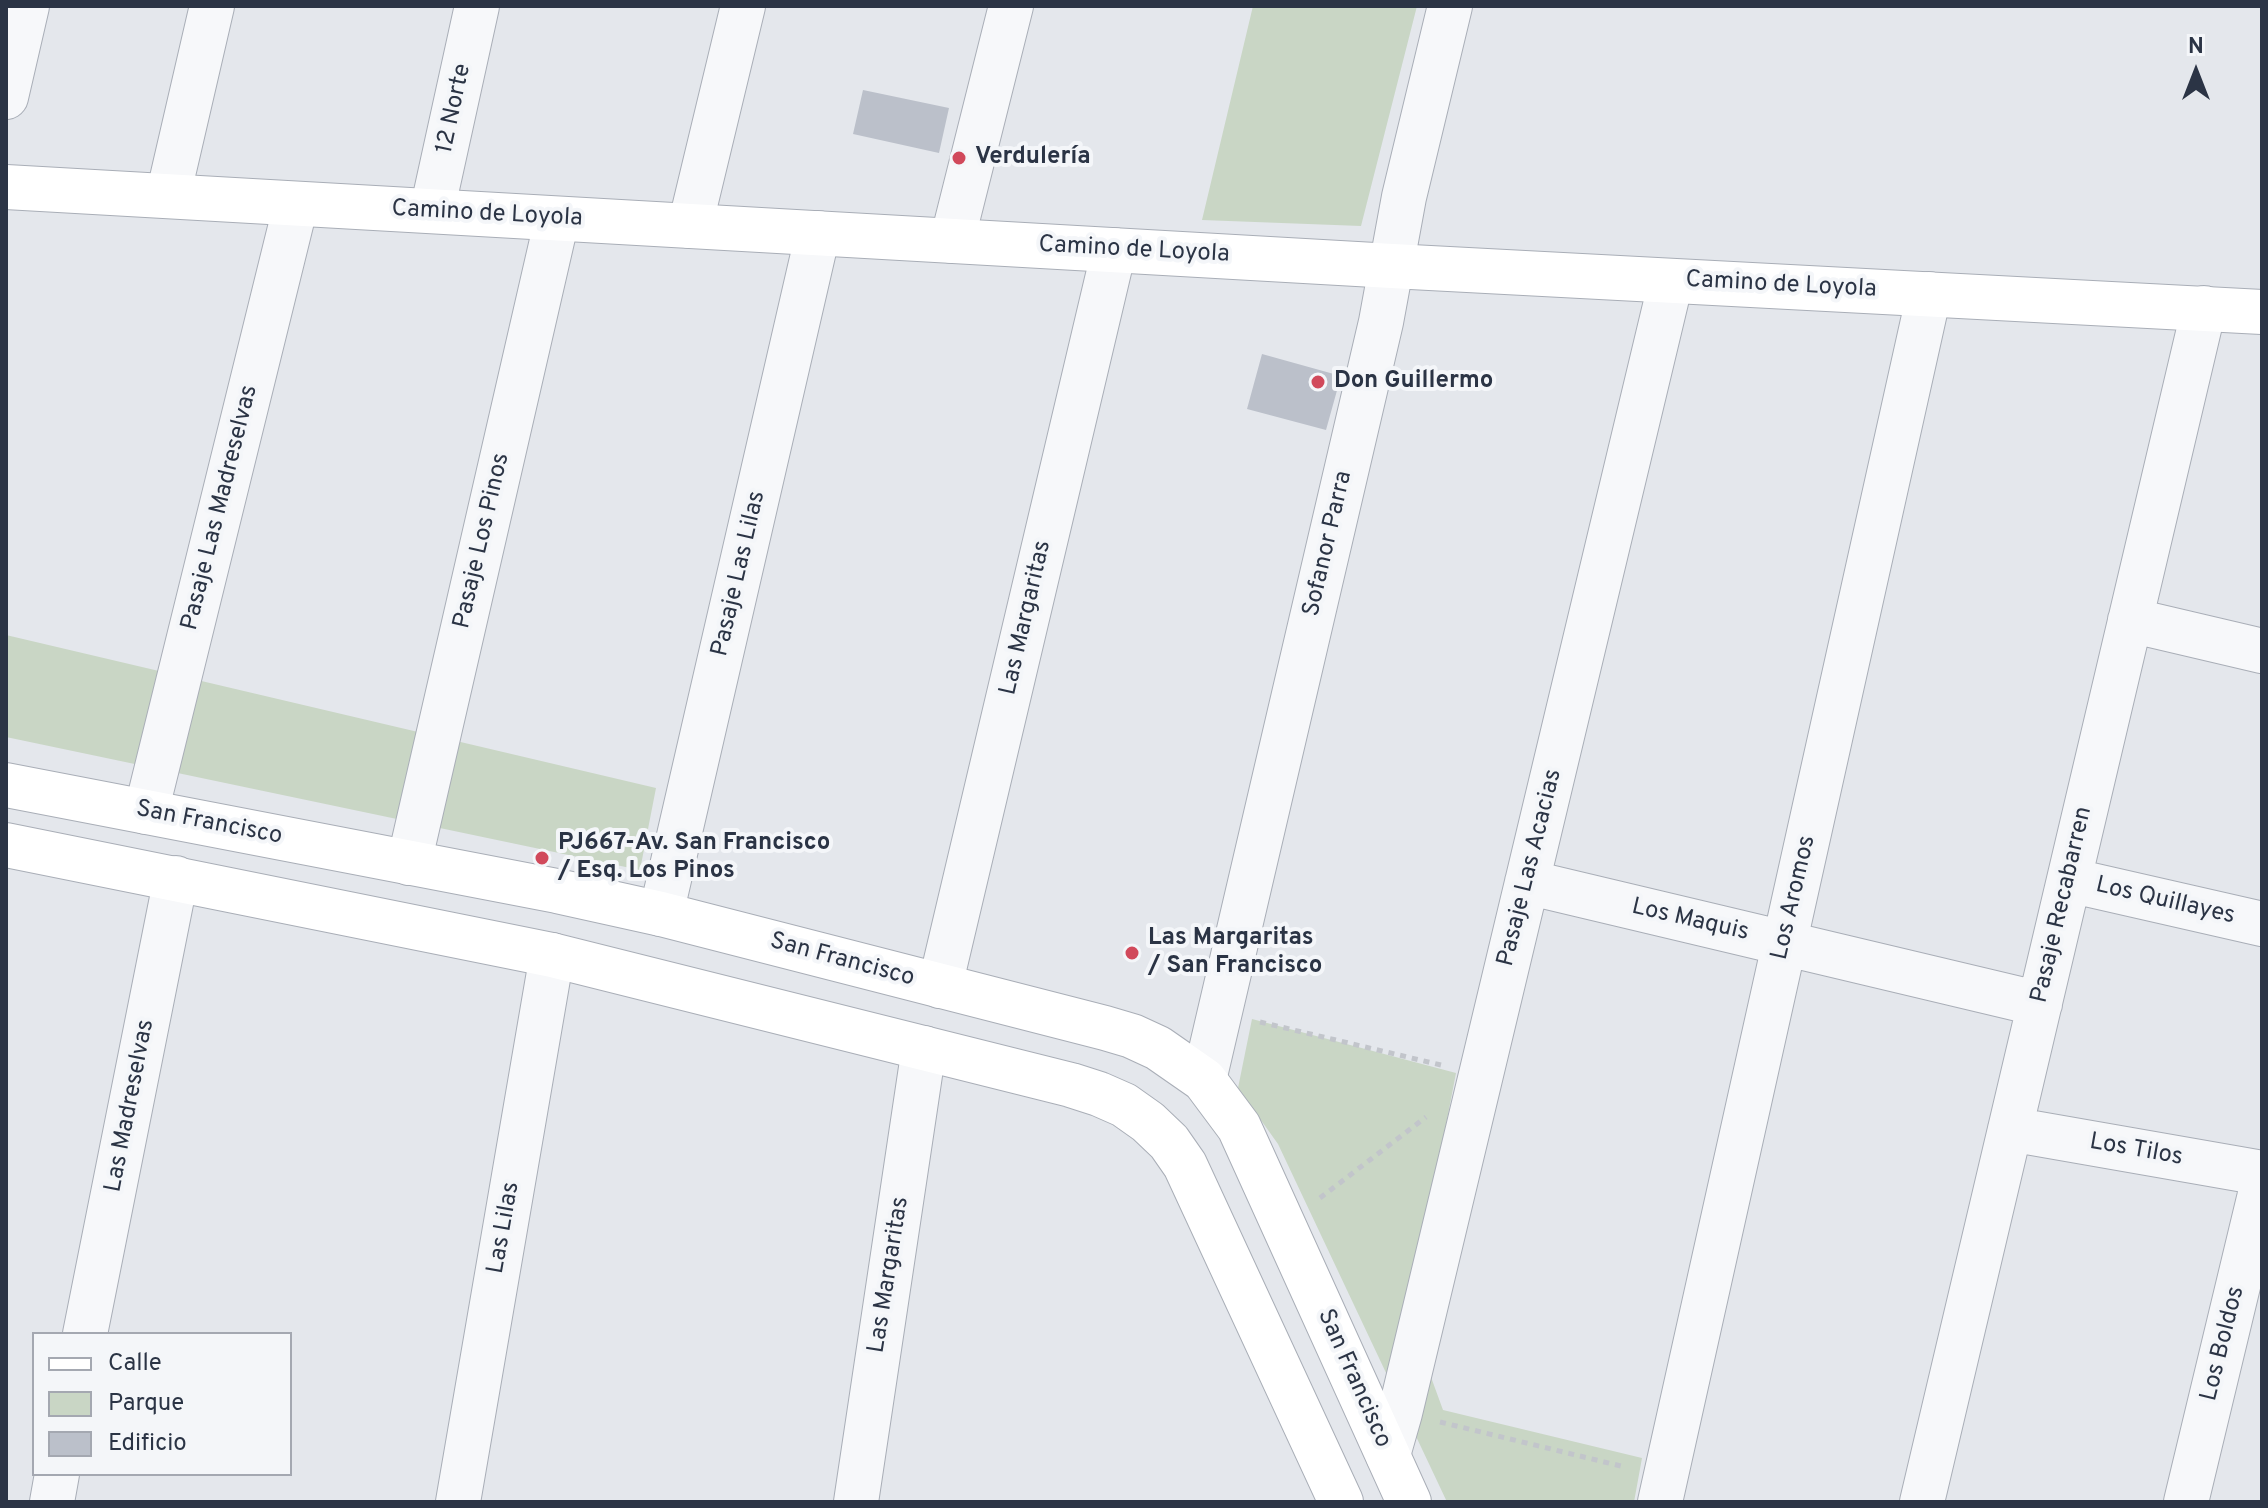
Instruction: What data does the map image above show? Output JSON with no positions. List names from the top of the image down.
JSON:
{
  "streets": {
    "main road": ["Camino de Loyola", "San Francisco"],
    "street": [
      "12 Norte",
      "Pasaje Las Madreselvas",
      "Pasaje Los Pinos",
      "Sofanor Parra",
      "Pasaje Las Lilas",
      "Las Margaritas",
      "Pasaje Las Acacias",
      "Los Aromos",
      "Los Quillayes",
      "Pasaje Recabarren",
      "Los Maquis",
      "Las Madreselvas",
      "Los Tilos",
      "Las Lilas",
      "Los Boldos"
    ]
  },
  "crossings": [
    ["12 Norte", "Camino de Loyola"],
    ["Camino de Loyola", "Pasaje Las Madreselvas"],
    ["Camino de Loyola", "Pasaje Los Pinos"],
    ["Camino de Loyola", "Sofanor Parra"],
    ["Camino de Loyola", "Pasaje Las Lilas"],
    ["Camino de Loyola", "Las Margaritas"],
    ["Camino de Loyola", "Pasaje Las Acacias"],
    ["Camino de Loyola", "Los Aromos"],
    ["Camino de Loyola", "Pasaje Recabarren"],
    ["Pasaje Las Madreselvas", "San Francisco"],
    ["Pasaje Los Pinos", "San Francisco"],
    ["Sofanor Parra", "San Francisco"],
    ["Pasaje Las Lilas", "San Francisco"],
    ["Las Margaritas", "San Francisco"],
    ["San Francisco", "Pasaje Las Acacias"],
    ["Pasaje Las Acacias", "Los Maquis"],
    ["Los Aromos", "Los Maquis"],
    ["Los Quillayes", "Pasaje Recabarren"],
    ["Pasaje Recabarren", "Los Maquis"],
    ["Pasaje Recabarren", "Los Tilos"]
  ],
  "places": [
    "Verdulería",
    "Don Guillermo",
    "PJ667-Av. San Francisco / Esq. Los Pinos",
    "Las Margaritas / San Francisco"
  ],
  "legend": ["Calle", "Parque", "Edificio"],
  "north": "top"
}
